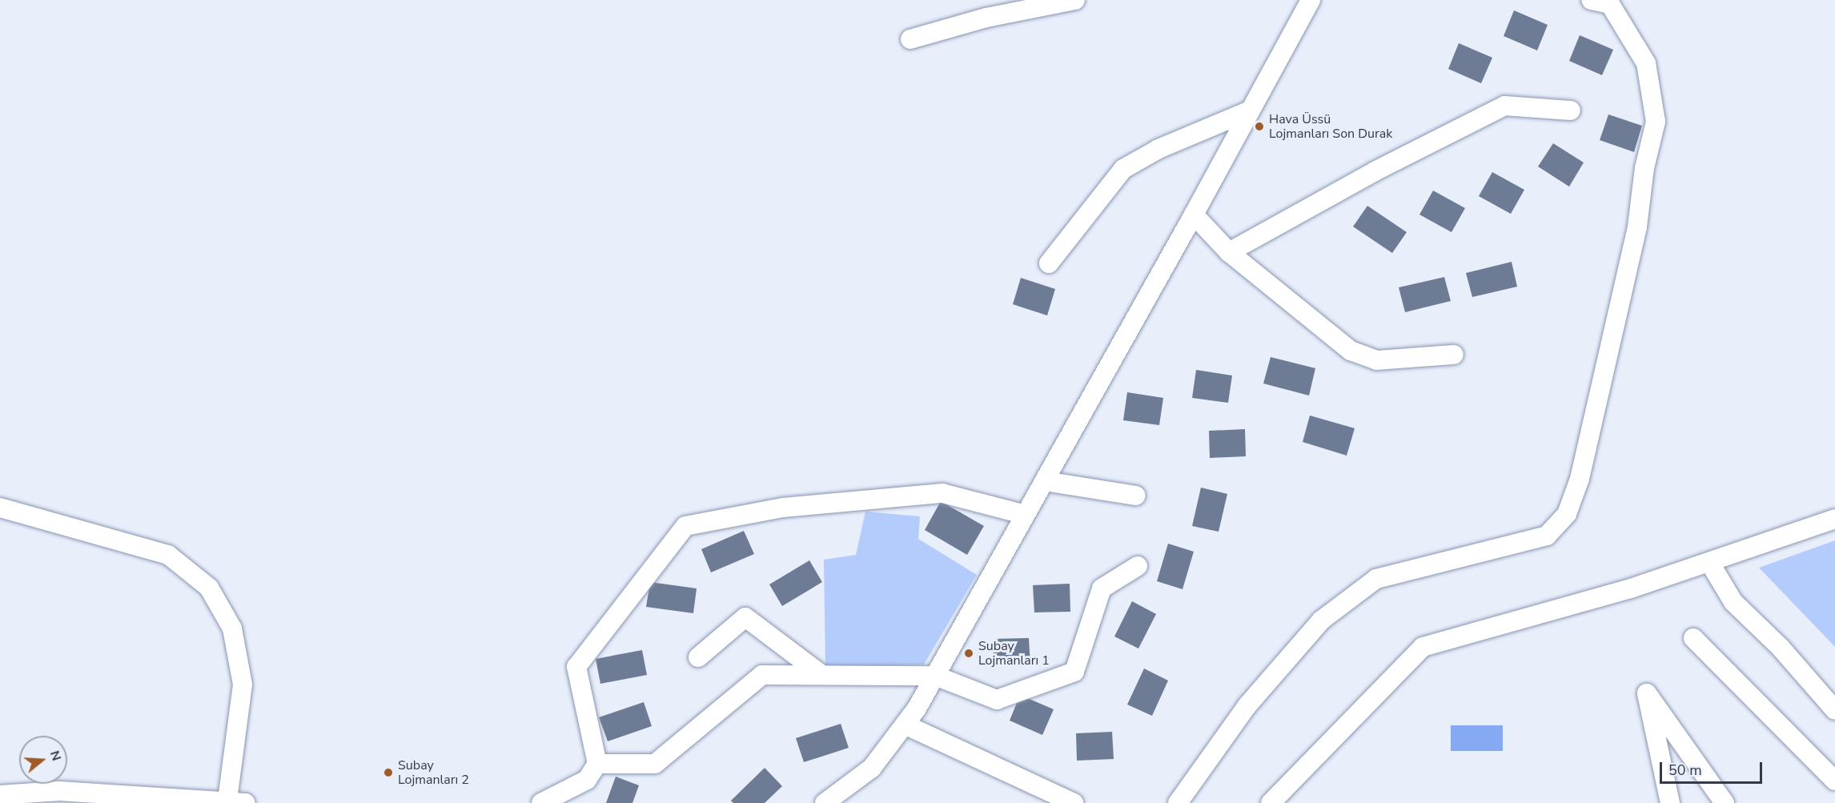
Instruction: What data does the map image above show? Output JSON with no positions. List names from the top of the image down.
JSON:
{
  "places": ["Hava Üssü Lojmanları Son Durak", "Subay Lojmanları 1", "Subay Lojmanları 2"],
  "scale_bar": "50 m",
  "north": "right"
}
